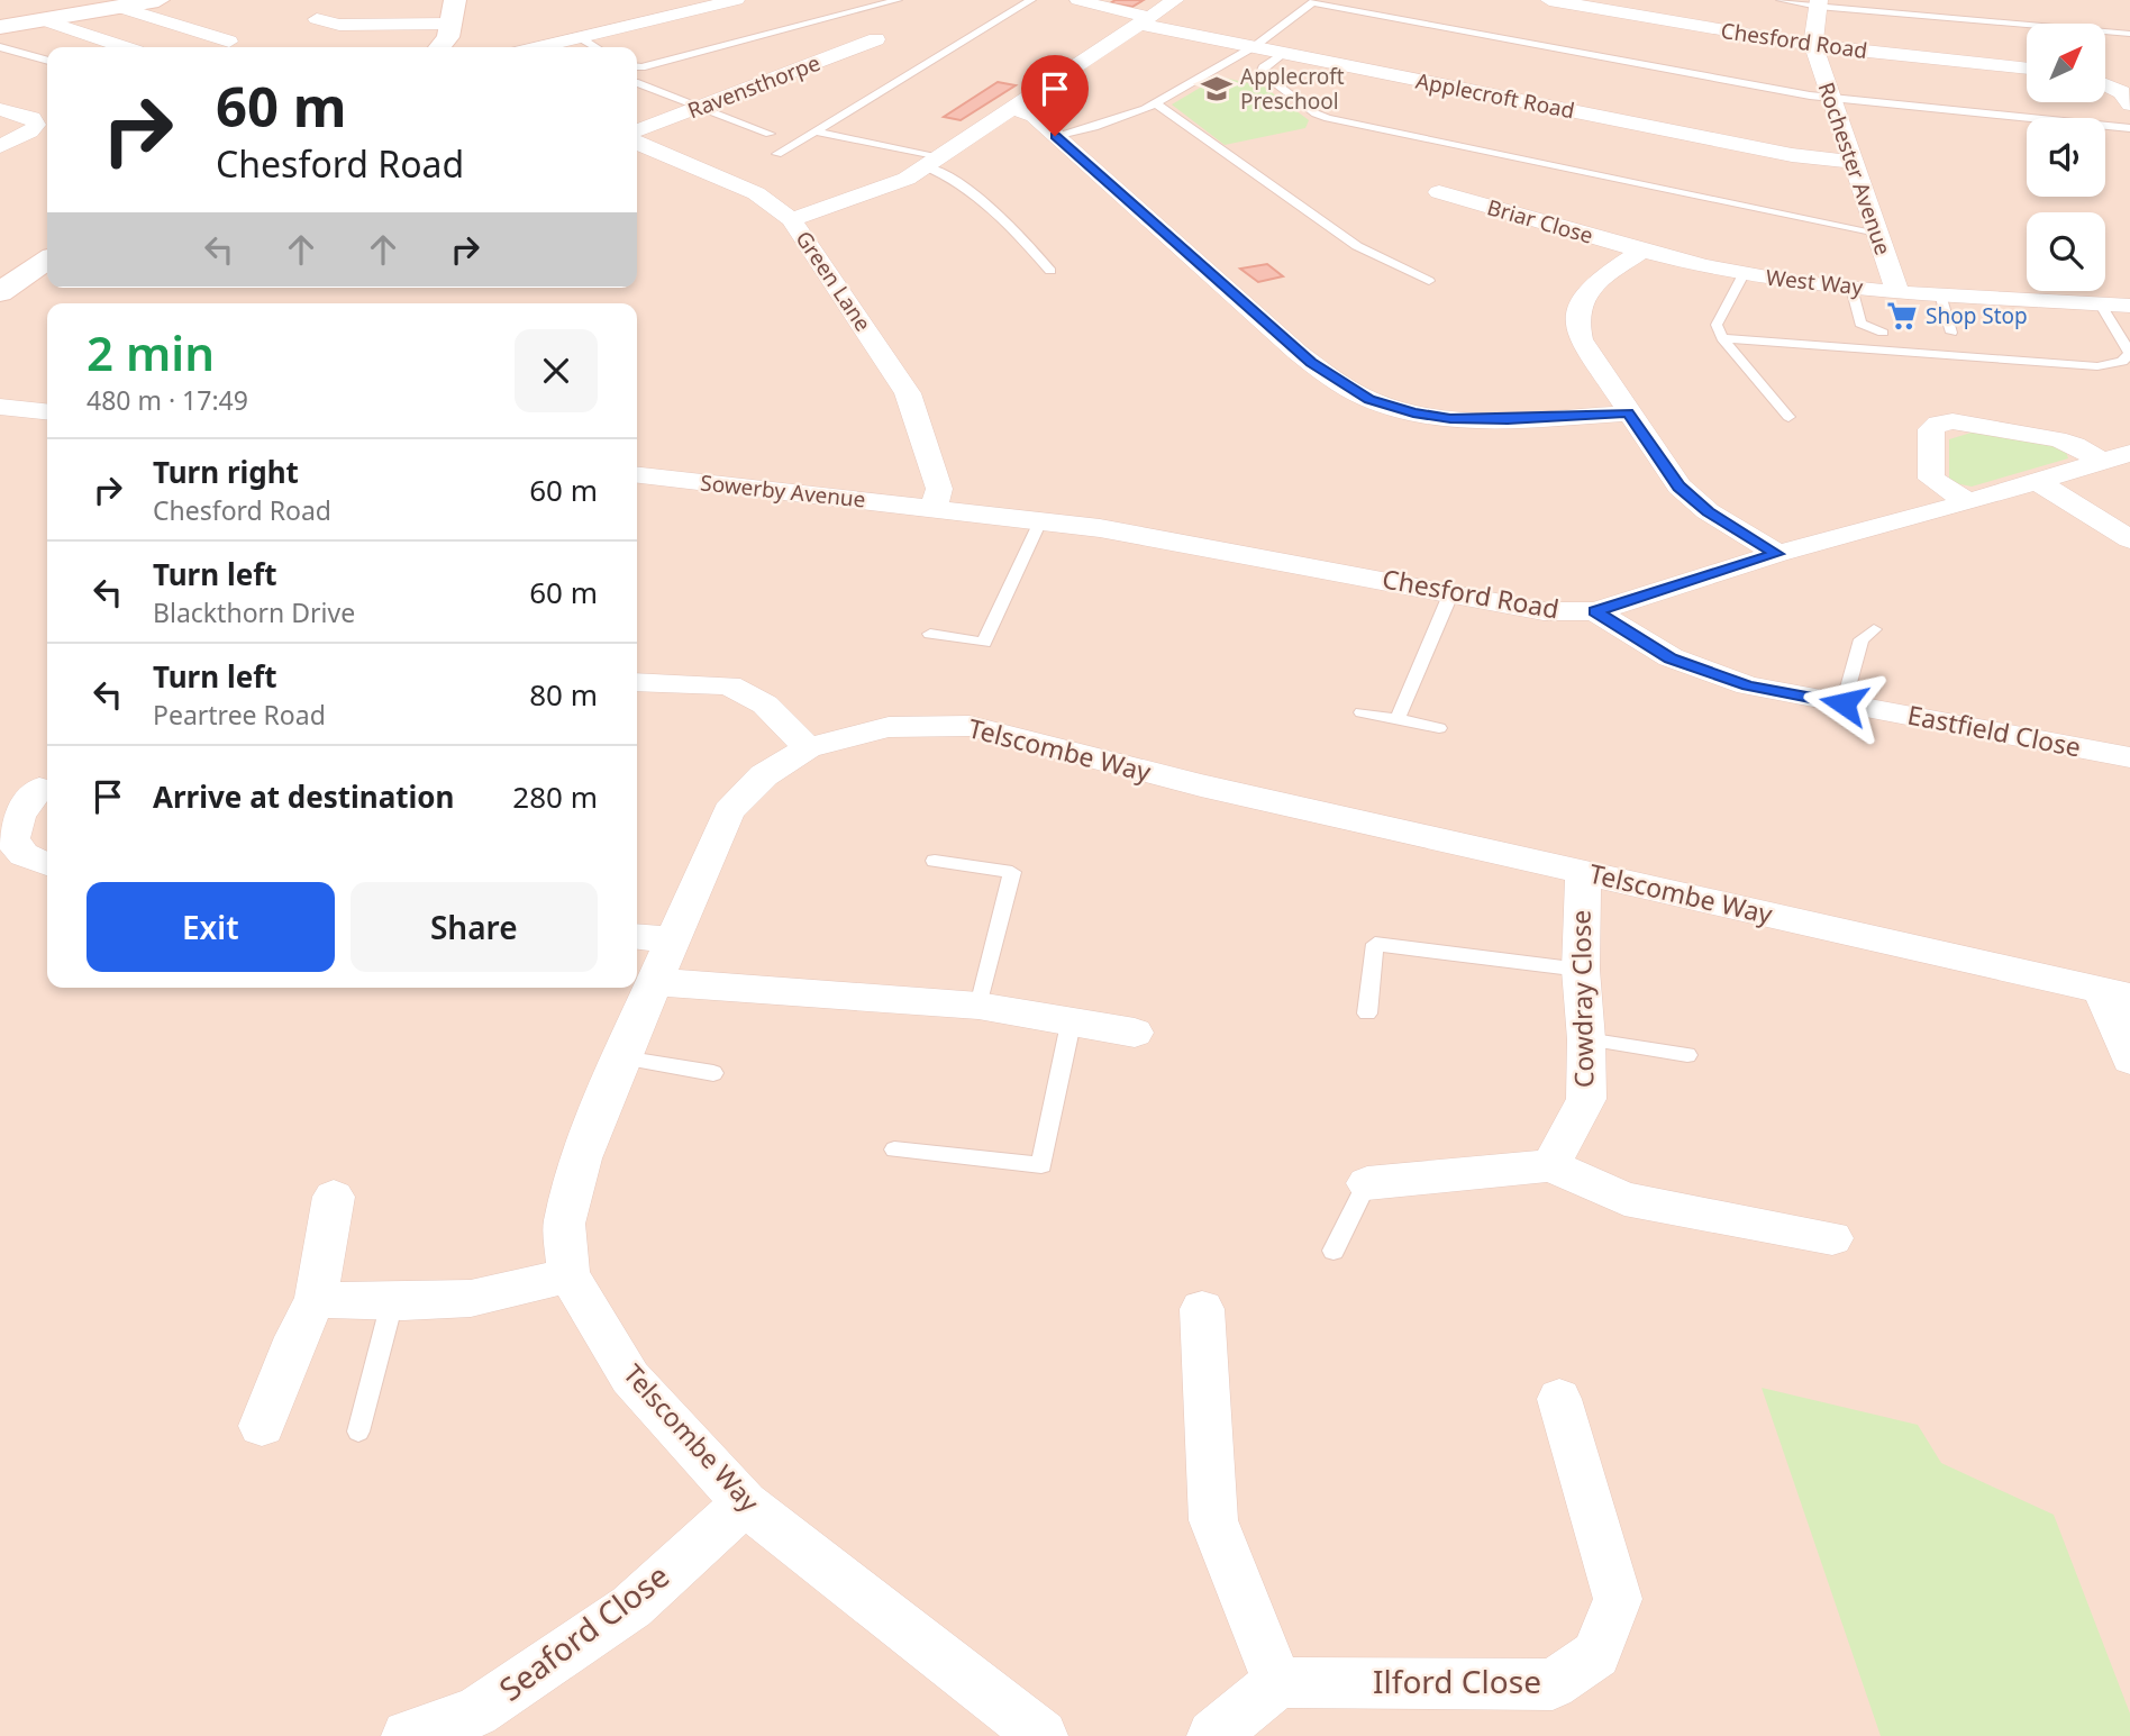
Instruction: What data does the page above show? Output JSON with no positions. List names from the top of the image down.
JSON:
{
  "streets": {
    "street": [
      "Chesford Road",
      "Ravensthorpe",
      "Applecroft Road",
      "Rochester Avenue",
      "Briar Close",
      "Green Lane",
      "West Way",
      "Sowerby Avenue",
      "Eastfield Close",
      "Telscombe Way",
      "Cowdray Close",
      "Seaford Close",
      "Ilford Close"
    ]
  },
  "crossings": [
    ["Chesford Road", "Rochester Avenue"],
    ["Chesford Road", "Green Lane"],
    ["Chesford Road", "Sowerby Avenue"],
    ["Chesford Road", "Eastfield Close"],
    ["Applecroft Road", "Rochester Avenue"],
    ["Rochester Avenue", "West Way"],
    ["Briar Close", "West Way"],
    ["Green Lane", "Sowerby Avenue"],
    ["Telscombe Way", "Cowdray Close"],
    ["Telscombe Way", "Seaford Close"]
  ],
  "places": {
    "school or university": ["Applecroft Preschool"],
    "supermarket": ["Shop Stop"]
  },
  "north": "top right",
  "page": {
    "turn": ["60 m", "Chesford Road"],
    "heading": ["2 min", "480 m · 17:49"],
    "list": [
      {
        "name": "Turn right",
        "note": "Chesford Road",
        "value": "60 m"
      },
      {
        "name": "Turn left",
        "note": "Blackthorn Drive",
        "value": "60 m"
      },
      {
        "name": "Turn left",
        "note": "Peartree Road",
        "value": "80 m"
      },
      {
        "name": "Arrive at destination",
        "value": "280 m"
      }
    ],
    "buttons": ["Exit", "Share"]
  }
}
